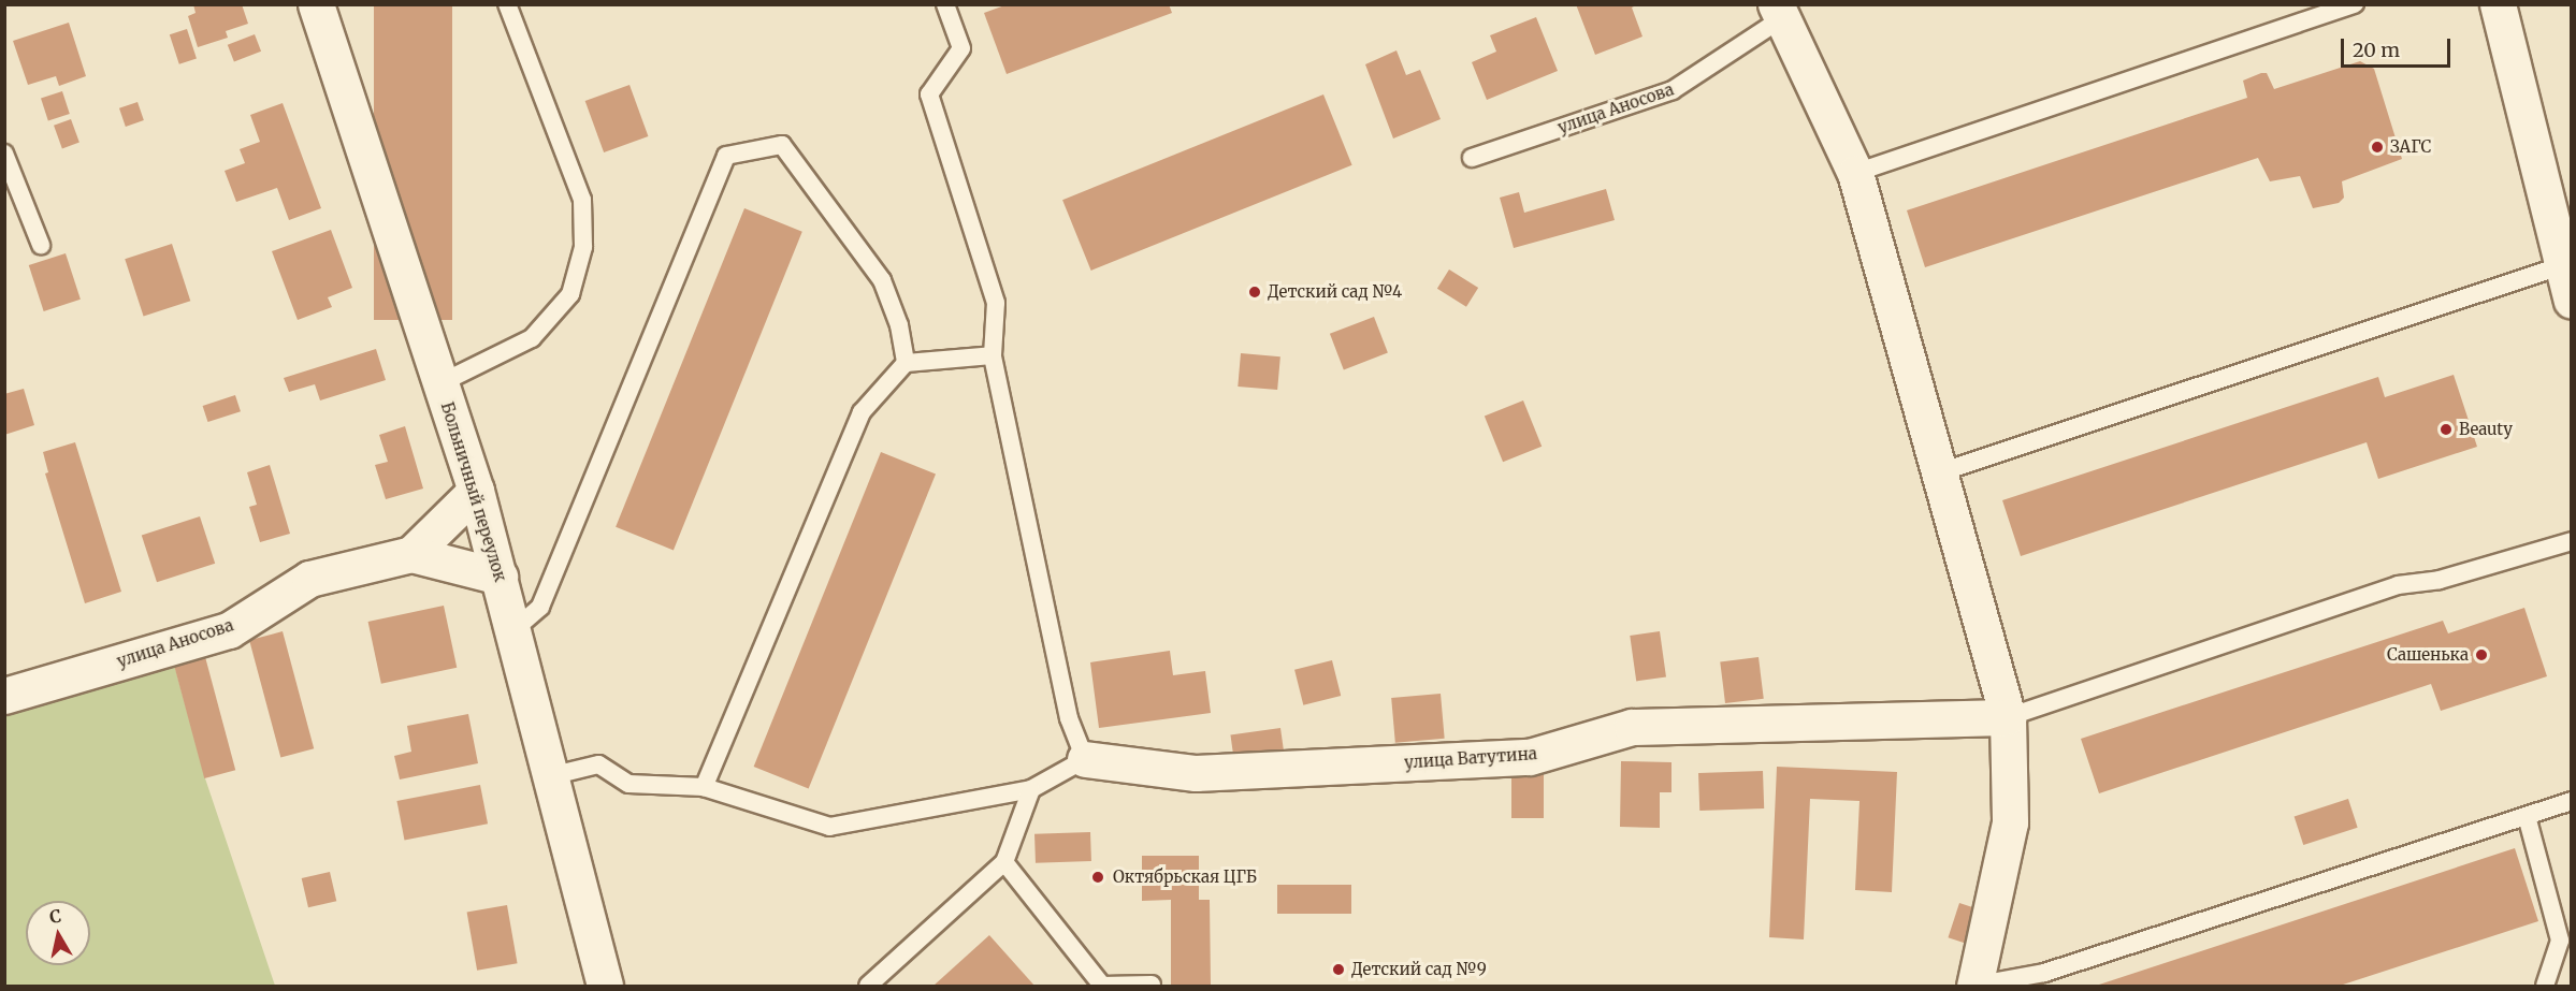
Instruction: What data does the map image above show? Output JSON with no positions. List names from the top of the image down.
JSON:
{
  "streets": {
    "street": ["улица Аносова", "Больничный переулок", "улица Ватутина"]
  },
  "crossings": [
    ["улица Аносова", "Больничный переулок"]
  ],
  "places": [
    "ЗАГС",
    "Детский сад №4",
    "Beauty",
    "Сашенька",
    "Октябрьская ЦГБ",
    "Детский сад №9"
  ],
  "scale_bar": "20 m",
  "north": "top"
}
